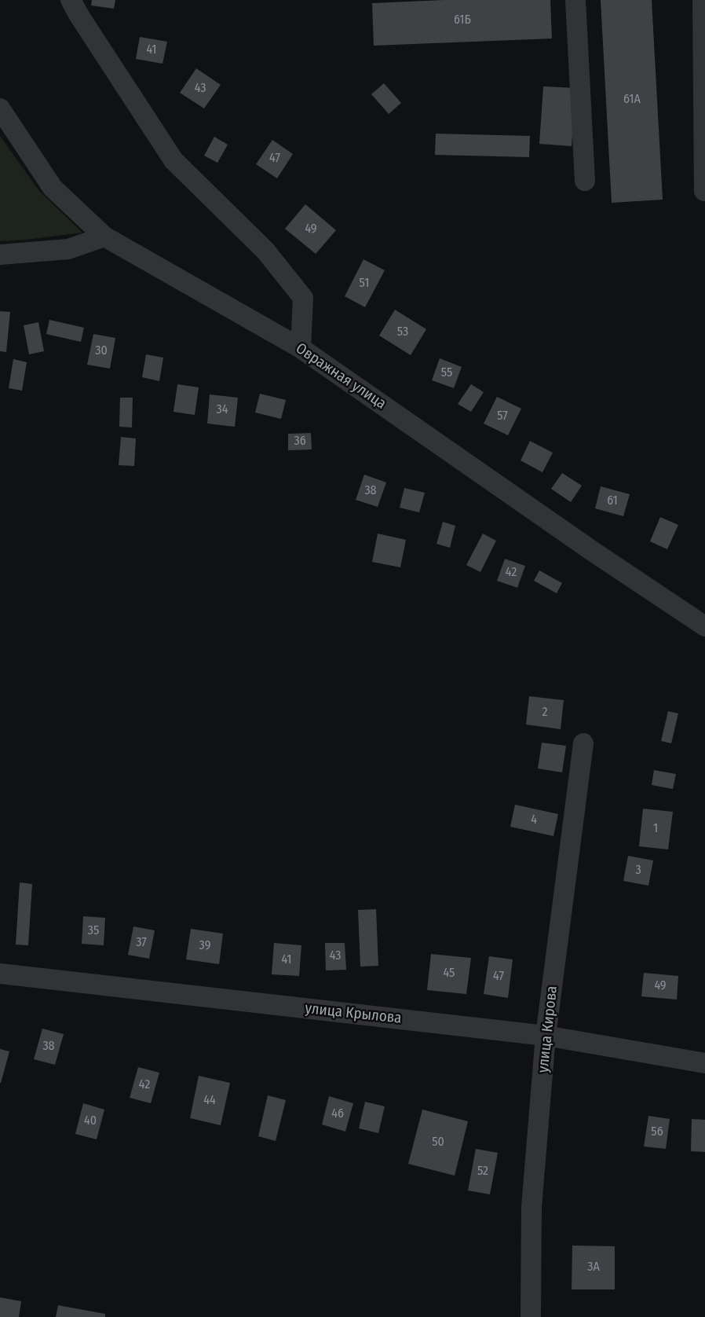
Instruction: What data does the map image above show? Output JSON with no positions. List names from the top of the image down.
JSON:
{
  "streets": {
    "street": ["Овражная улица", "улица Крылова", "улица Кирова"]
  },
  "crossings": [
    ["улица Крылова", "улица Кирова"]
  ],
  "house_numbers": [
    "61Б",
    "41",
    "43",
    "61А",
    "47",
    "49",
    "51",
    "53",
    "30",
    "55",
    "34",
    "57",
    "36",
    "38",
    "61",
    "42",
    "2",
    "4",
    "1",
    "3",
    "35",
    "37",
    "39",
    "43",
    "41",
    "45",
    "47",
    "49",
    "38",
    "42",
    "44",
    "46",
    "40",
    "56",
    "50",
    "52",
    "3А"
  ]
}
